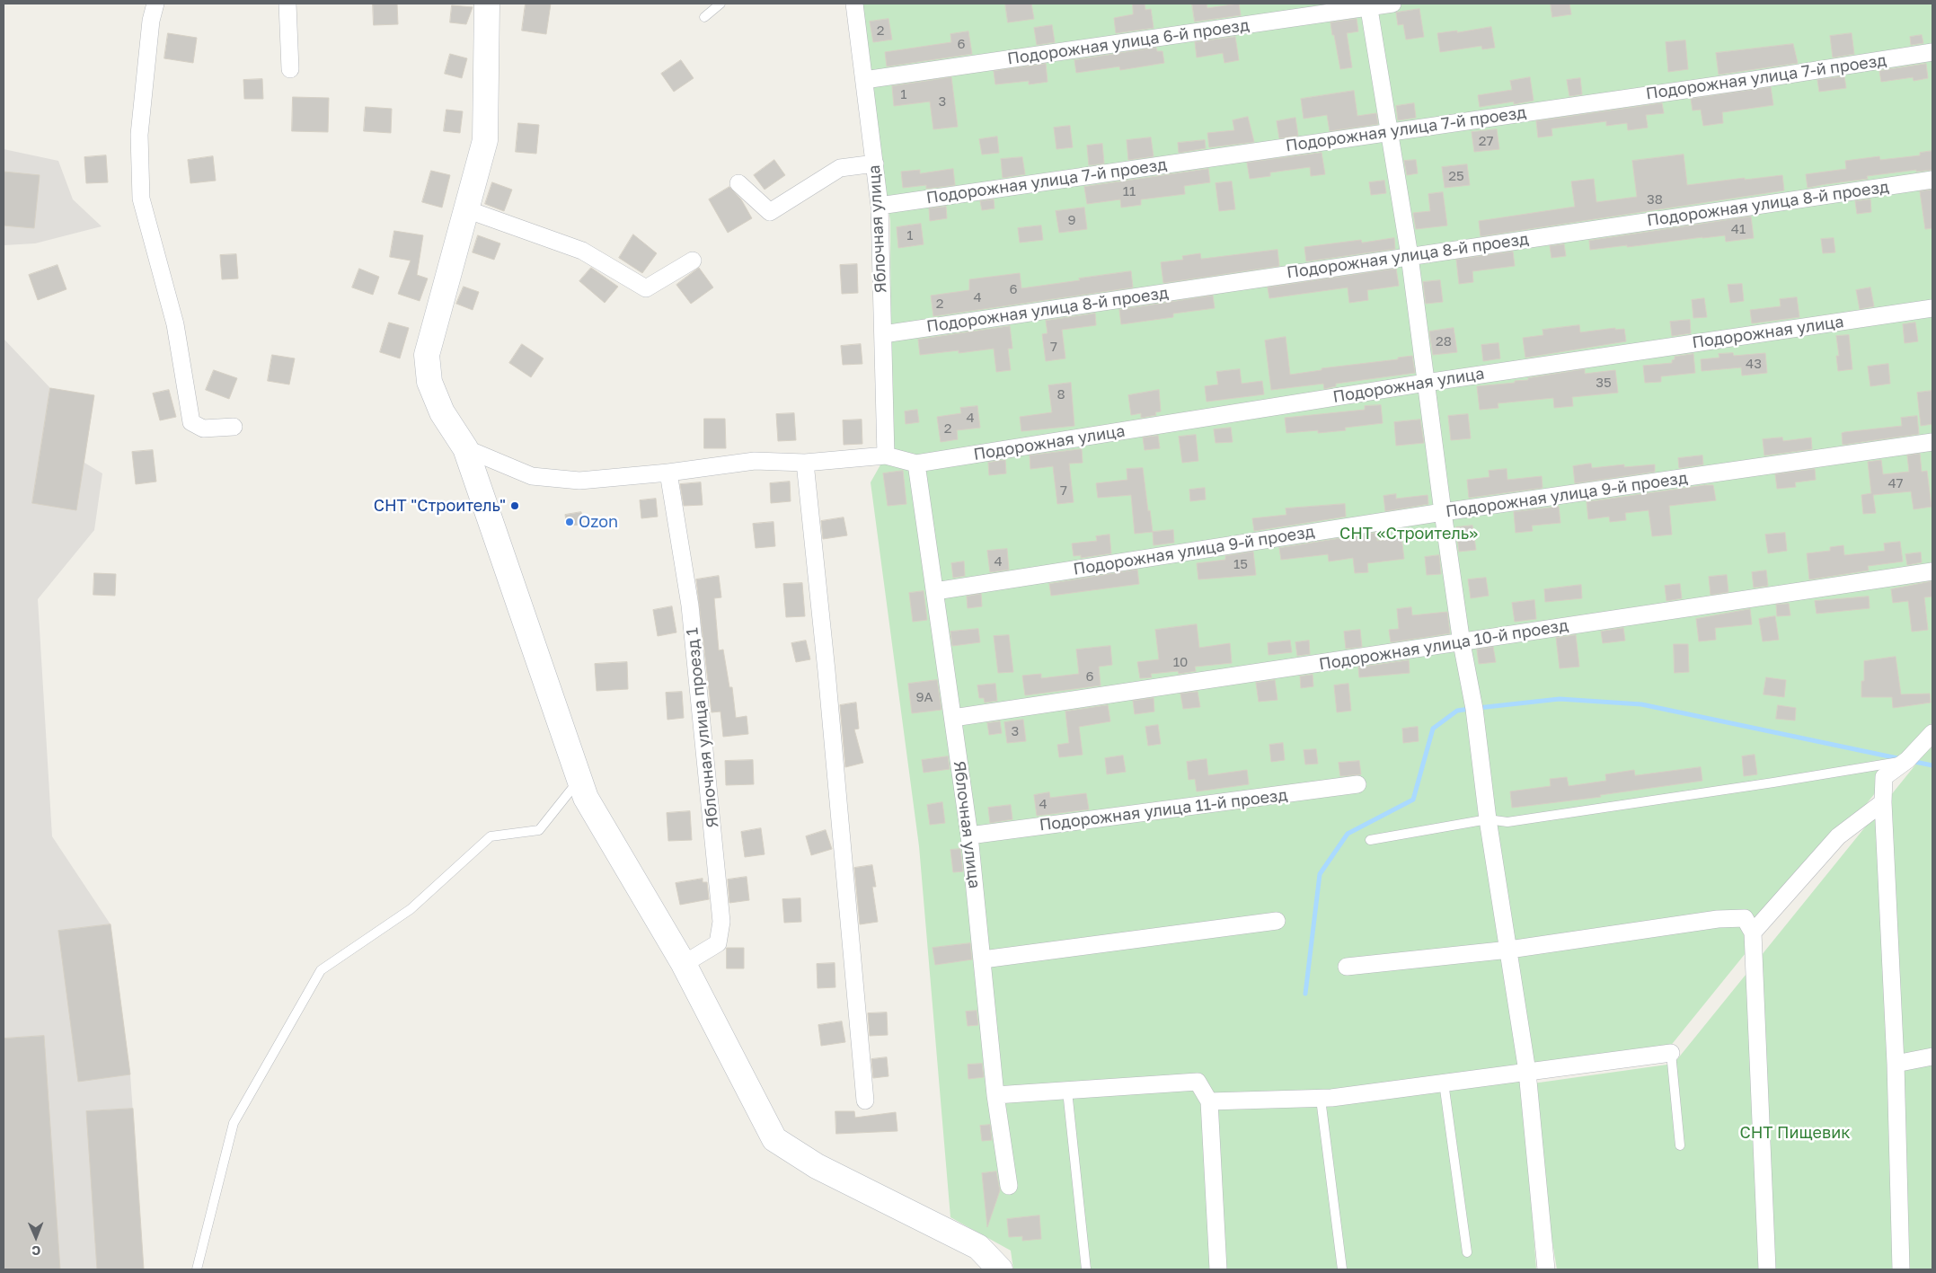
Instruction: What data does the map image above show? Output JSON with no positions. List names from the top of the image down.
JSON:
{
  "streets": {
    "street": [
      "Подорожная улица 6-й проезд",
      "Подорожная улица 7-й проезд",
      "Подорожная улица 8-й проезд",
      "Яблочная улица",
      "Подорожная улица",
      "Подорожная улица 9-й проезд",
      "Подорожная улица 10-й проезд",
      "Яблочная улица проезд 1",
      "Подорожная улица 11-й проезд"
    ]
  },
  "crossings": [
    ["Подорожная улица 6-й проезд", "Яблочная улица"],
    ["Подорожная улица 7-й проезд", "Яблочная улица"],
    ["Подорожная улица 8-й проезд", "Яблочная улица"],
    ["Яблочная улица", "Подорожная улица"],
    ["Яблочная улица", "Подорожная улица 9-й проезд"],
    ["Яблочная улица", "Подорожная улица 10-й проезд"],
    ["Яблочная улица", "Подорожная улица 11-й проезд"],
    ["Подорожная улица", "Яблочная улица проезд 1"]
  ],
  "parks": ["СНТ «Строитель»", "СНТ Пищевик"],
  "places": ["СНТ \"Строитель\"", "Ozon"],
  "house_numbers": [
    "2",
    "6",
    "1",
    "3",
    "27",
    "25",
    "11",
    "38",
    "9",
    "41",
    "1",
    "6",
    "4",
    "2",
    "28",
    "7",
    "43",
    "35",
    "8",
    "4",
    "2",
    "47",
    "7",
    "4",
    "15",
    "10",
    "6",
    "9А",
    "3",
    "4"
  ],
  "north": "bottom"
}
